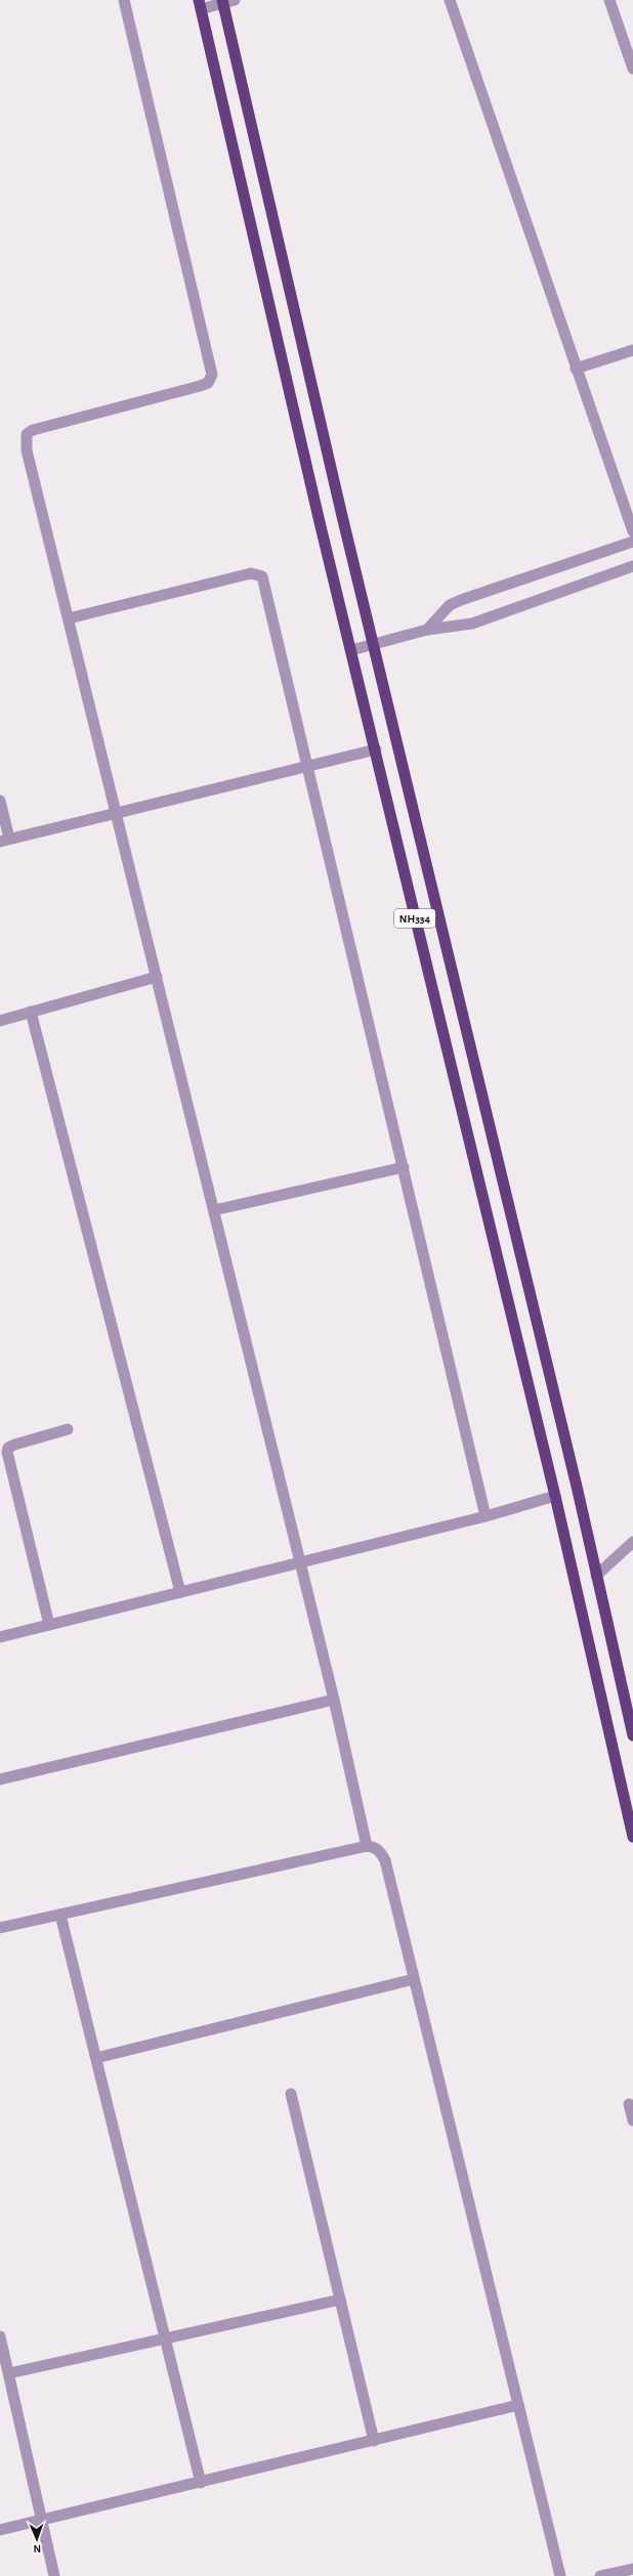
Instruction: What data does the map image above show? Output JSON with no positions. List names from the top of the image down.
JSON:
{
  "streets": {
    "highway": ["NH334"]
  },
  "north": "bottom"
}
